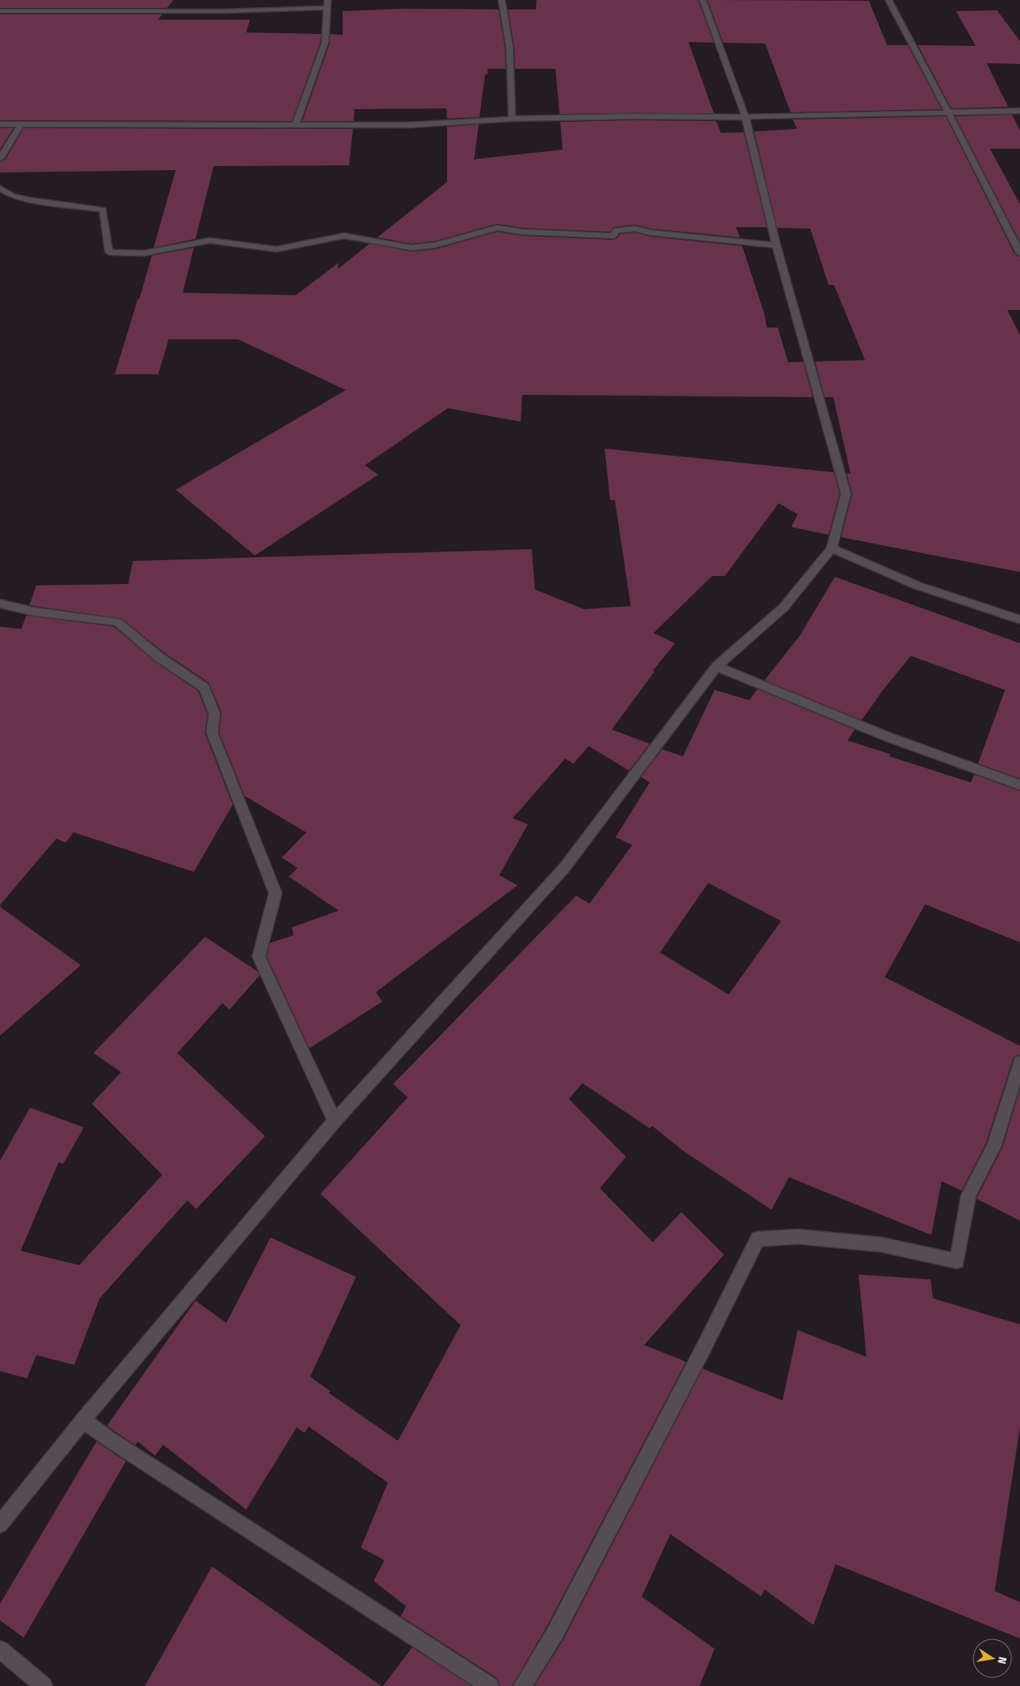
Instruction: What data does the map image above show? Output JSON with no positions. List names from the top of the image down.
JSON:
{
  "north": "right"
}
